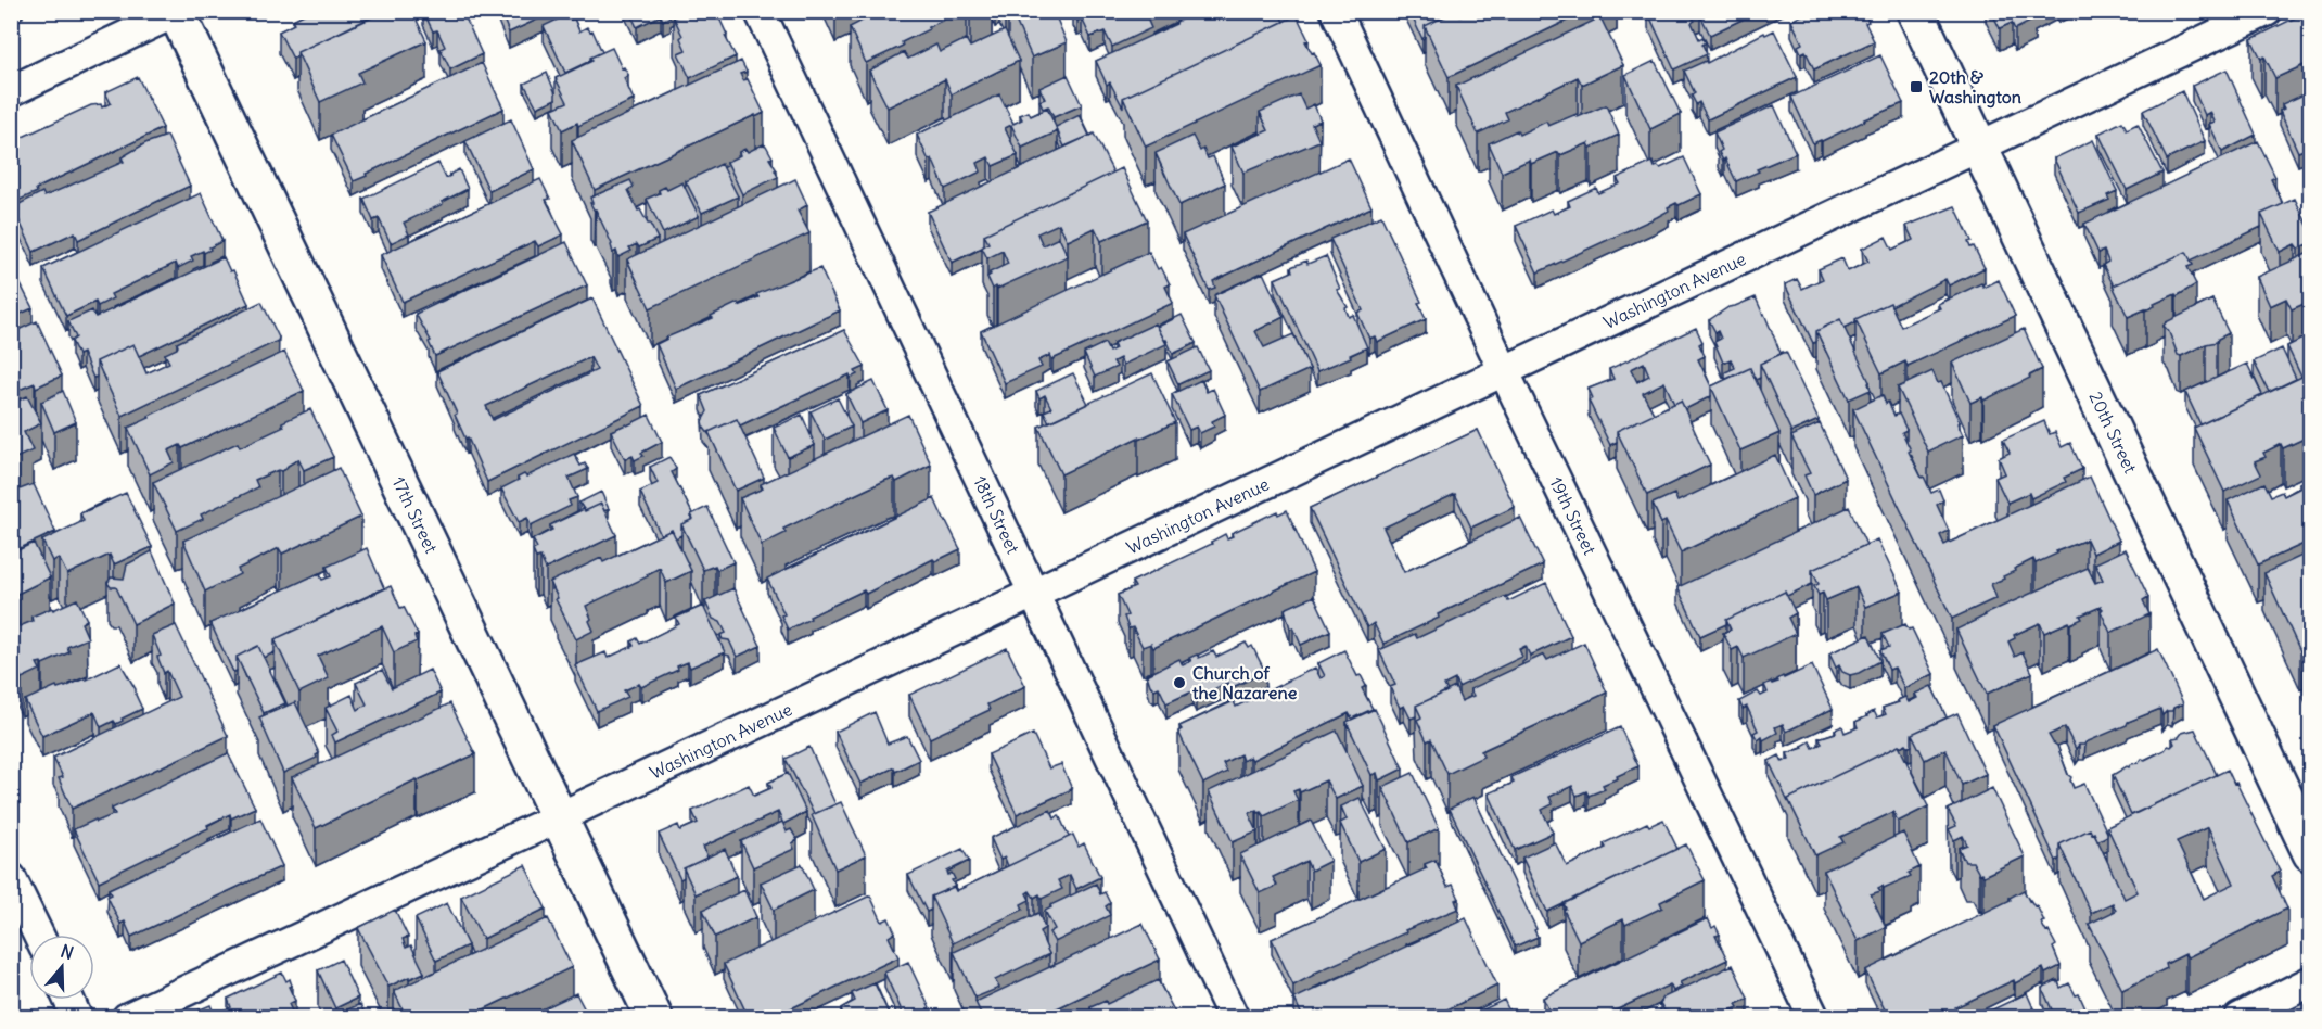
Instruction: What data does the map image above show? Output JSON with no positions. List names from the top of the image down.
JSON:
{
  "streets": {
    "street": [
      "Washington Avenue",
      "20th Street",
      "18th Street",
      "17th Street",
      "19th Street"
    ]
  },
  "crossings": [
    ["Washington Avenue", "20th Street"],
    ["Washington Avenue", "18th Street"],
    ["Washington Avenue", "17th Street"],
    ["Washington Avenue", "19th Street"]
  ],
  "places": {
    "transit": ["20th & Washington"],
    "other": ["Church of the Nazarene"]
  },
  "north": "top"
}
